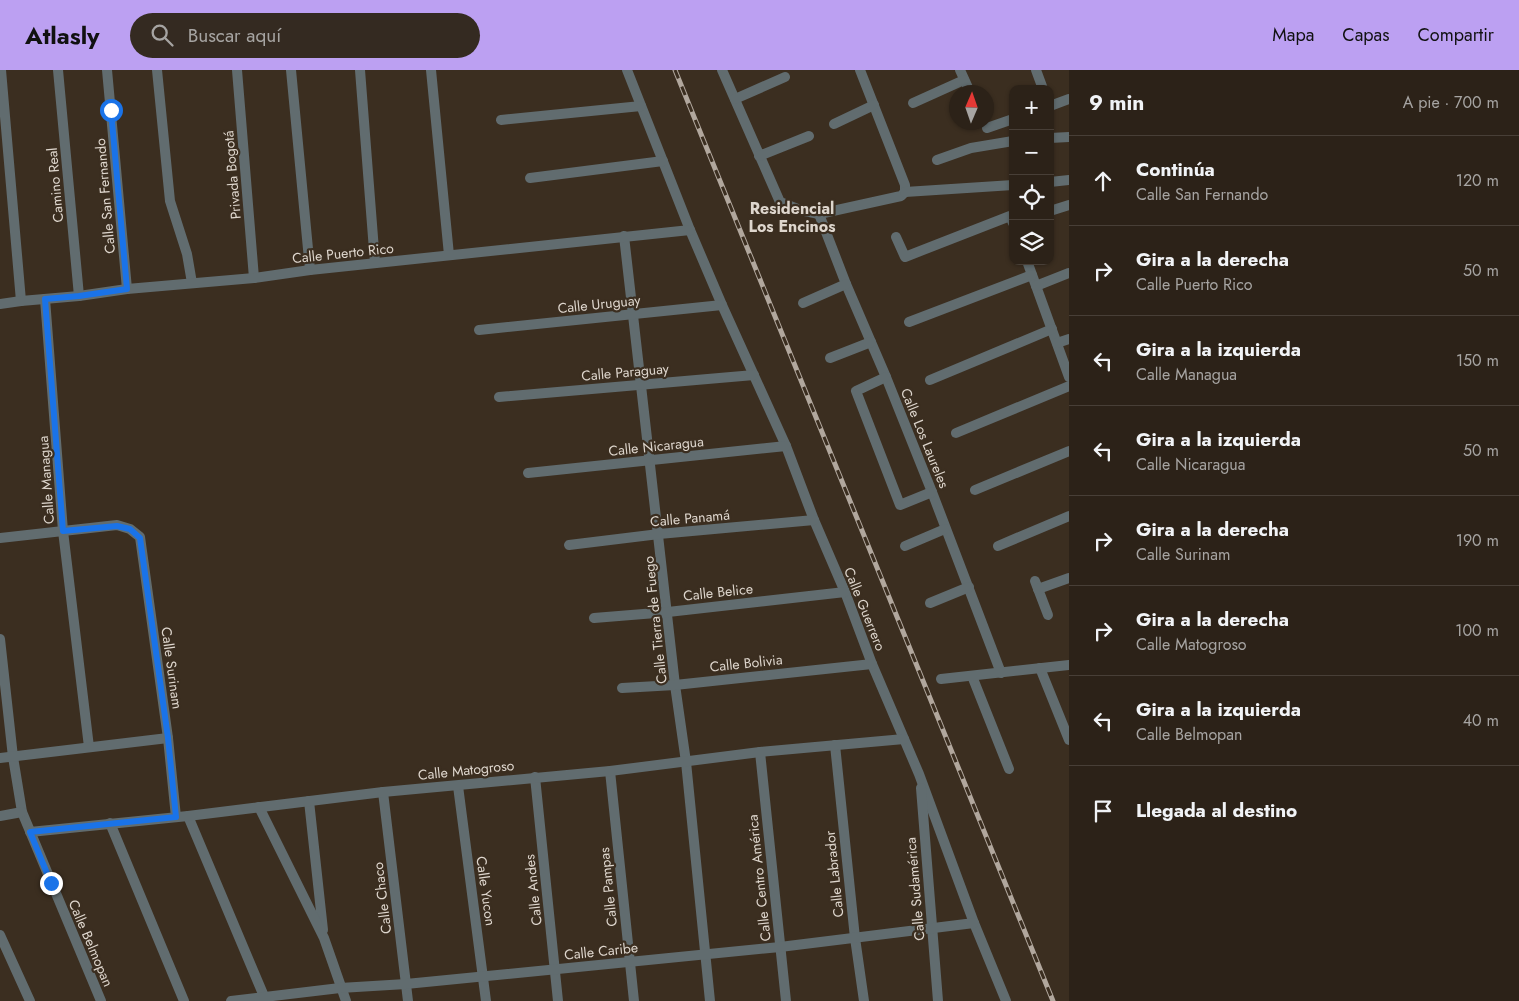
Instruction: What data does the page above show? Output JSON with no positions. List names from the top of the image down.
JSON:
{
  "streets": {
    "street": [
      "Privada Bogotá",
      "Camino Real",
      "Calle San Fernando",
      "Calle Puerto Rico",
      "Calle Uruguay",
      "Calle Paraguay",
      "Calle Los Laureles",
      "Calle Nicaragua",
      "Calle Managua",
      "Calle Panamá",
      "Calle Belice",
      "Calle Guerrero",
      "Calle Tierra de Fuego",
      "Calle Bolivia",
      "Calle Surinam",
      "Calle Matogroso",
      "Calle Labrador",
      "Calle Centro América",
      "Calle Pampas",
      "Calle Sudamérica",
      "Calle Andes",
      "Calle Yucon",
      "Calle Chaco",
      "Calle Belmopan",
      "Calle Caribe"
    ]
  },
  "crossings": [
    ["Privada Bogotá", "Calle Puerto Rico"],
    ["Camino Real", "Calle Puerto Rico"],
    ["Calle San Fernando", "Calle Puerto Rico"],
    ["Calle Puerto Rico", "Calle Managua"],
    ["Calle Puerto Rico", "Calle Guerrero"],
    ["Calle Puerto Rico", "Calle Tierra de Fuego"],
    ["Calle Uruguay", "Calle Guerrero"],
    ["Calle Uruguay", "Calle Tierra de Fuego"],
    ["Calle Paraguay", "Calle Guerrero"],
    ["Calle Paraguay", "Calle Tierra de Fuego"],
    ["Calle Nicaragua", "Calle Guerrero"],
    ["Calle Nicaragua", "Calle Tierra de Fuego"],
    ["Calle Managua", "Calle Surinam"],
    ["Calle Panamá", "Calle Guerrero"],
    ["Calle Panamá", "Calle Tierra de Fuego"],
    ["Calle Belice", "Calle Guerrero"],
    ["Calle Belice", "Calle Tierra de Fuego"],
    ["Calle Guerrero", "Calle Bolivia"],
    ["Calle Guerrero", "Calle Matogroso"],
    ["Calle Guerrero", "Calle Sudamérica"],
    ["Calle Guerrero", "Calle Caribe"],
    ["Calle Tierra de Fuego", "Calle Bolivia"],
    ["Calle Tierra de Fuego", "Calle Matogroso"],
    ["Calle Tierra de Fuego", "Calle Caribe"],
    ["Calle Surinam", "Calle Matogroso"],
    ["Calle Matogroso", "Calle Labrador"],
    ["Calle Matogroso", "Calle Centro América"],
    ["Calle Matogroso", "Calle Pampas"],
    ["Calle Matogroso", "Calle Andes"],
    ["Calle Matogroso", "Calle Yucon"],
    ["Calle Matogroso", "Calle Chaco"],
    ["Calle Matogroso", "Calle Belmopan"],
    ["Calle Labrador", "Calle Caribe"],
    ["Calle Centro América", "Calle Caribe"],
    ["Calle Pampas", "Calle Caribe"],
    ["Calle Sudamérica", "Calle Caribe"],
    ["Calle Andes", "Calle Caribe"],
    ["Calle Yucon", "Calle Caribe"],
    ["Calle Chaco", "Calle Caribe"]
  ],
  "districts": ["Residencial Los Encinos"],
  "north": "top",
  "page": {
    "header": "Atlasly",
    "search": "Buscar aquí",
    "nav": ["Mapa", "Capas", "Compartir"],
    "heading": ["9 min", "A pie · 700 m"],
    "map_buttons": ["+", "−"],
    "list": [
      ["Continúa", "Calle San Fernando", "120 m"],
      ["Gira a la derecha", "Calle Puerto Rico", "50 m"],
      ["Gira a la izquierda", "Calle Managua", "150 m"],
      ["Gira a la izquierda", "Calle Nicaragua", "50 m"],
      ["Gira a la derecha", "Calle Surinam", "190 m"],
      ["Gira a la derecha", "Calle Matogroso", "100 m"],
      ["Gira a la izquierda", "Calle Belmopan", "40 m"],
      "Llegada al destino"
    ]
  }
}
